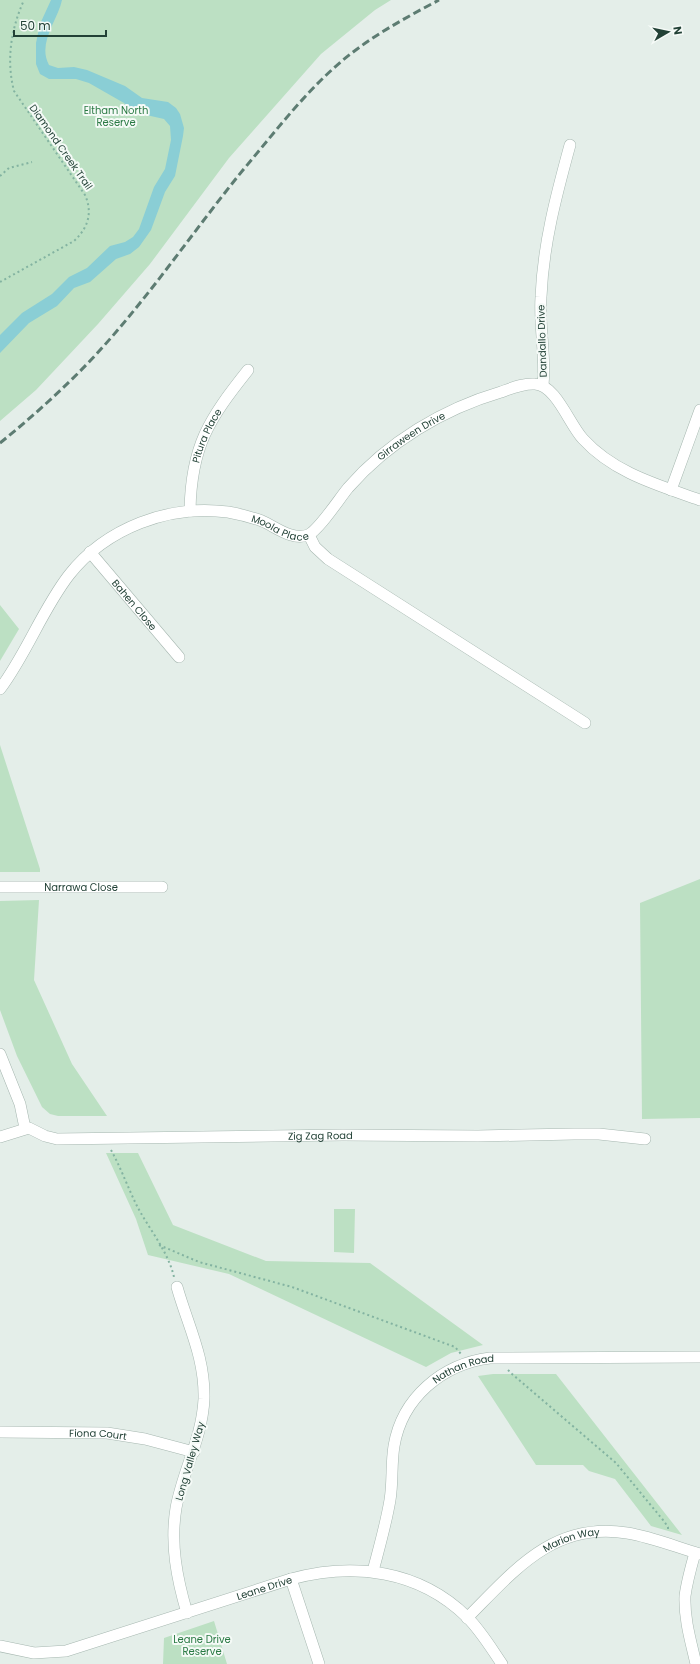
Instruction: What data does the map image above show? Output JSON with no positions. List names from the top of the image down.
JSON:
{
  "streets": {
    "street": [
      "Dandallo Drive",
      "Pitura Place",
      "Girraween Drive",
      "Moola Place",
      "Bahen Close",
      "Narrawa Close",
      "Zig Zag Road",
      "Nathan Road",
      "Fiona Court",
      "Long Valley Way",
      "Marion Way",
      "Leane Drive"
    ],
    "path": ["Diamond Creek Trail"]
  },
  "crossings": [
    ["Dandallo Drive", "Girraween Drive"],
    ["Pitura Place", "Moola Place"],
    ["Girraween Drive", "Moola Place"],
    ["Moola Place", "Bahen Close"],
    ["Nathan Road", "Leane Drive"],
    ["Fiona Court", "Long Valley Way"],
    ["Long Valley Way", "Leane Drive"],
    ["Marion Way", "Leane Drive"]
  ],
  "parks": ["Eltham North Reserve", "Leane Drive Reserve"],
  "scale_bar": "50 m",
  "north": "right"
}
